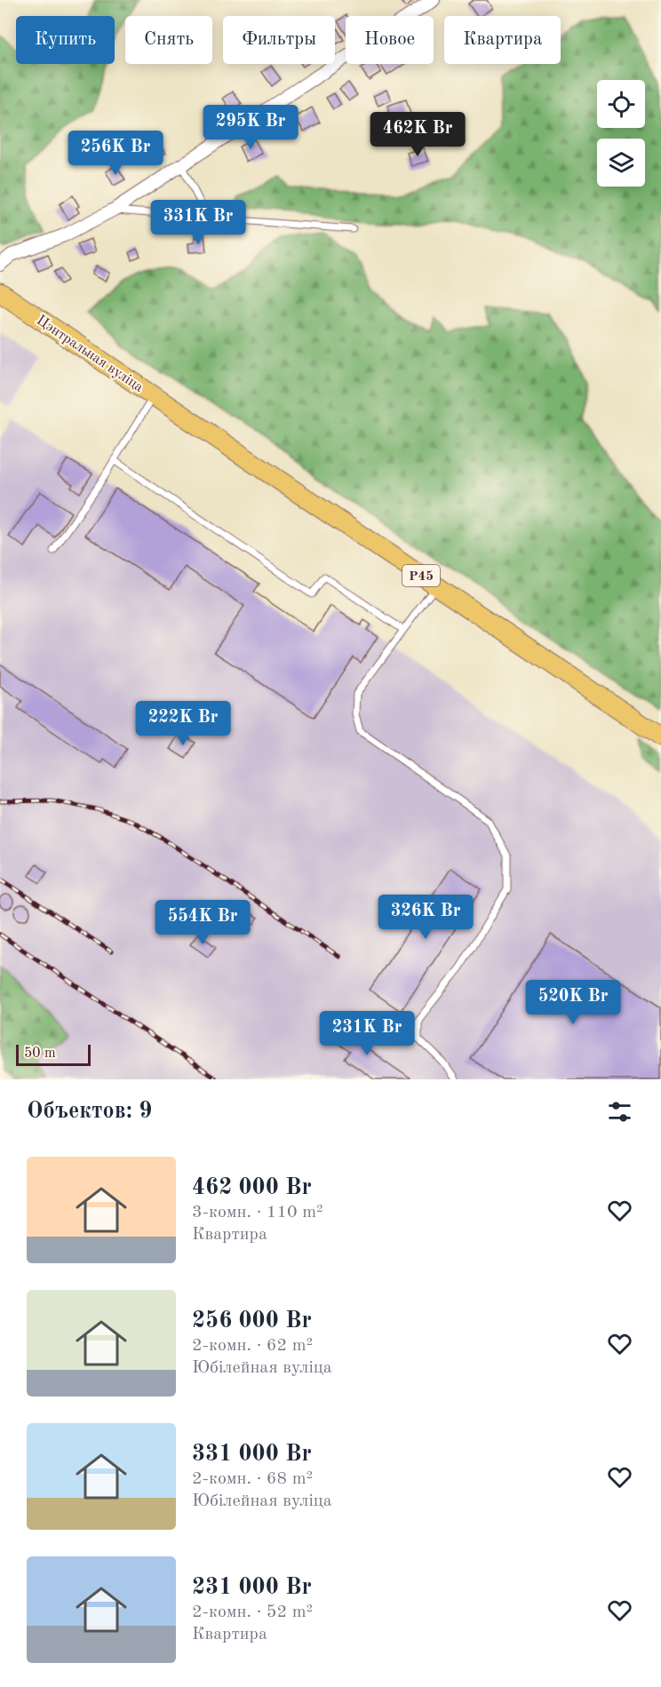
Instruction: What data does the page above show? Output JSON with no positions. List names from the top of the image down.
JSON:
{
  "streets": {
    "main road": ["Цэнтральная вуліца", "Р45"]
  },
  "crossings": [
    ["Цэнтральная вуліца", "Р45"]
  ],
  "scale_bar": "50 m",
  "page": {
    "chip": [
      "Купить",
      "Снять",
      "Фильтры",
      "Новое",
      "Квартира"
    ],
    "price": [
      "295K Br",
      "462K Br",
      "256K Br",
      "331K Br",
      "222K Br",
      "326K Br",
      "554K Br",
      "520K Br",
      "231K Br"
    ],
    "scale": "50 m",
    "heading": "Объектов: 9",
    "list": [
      {
        "name": "462 000 Br",
        "note": "3-комн. · 110 m² · Квартира"
      },
      {
        "name": "256 000 Br",
        "note": "2-комн. · 62 m² · Юбілейная вуліца"
      },
      {
        "name": "331 000 Br",
        "note": "2-комн. · 68 m² · Юбілейная вуліца"
      },
      {
        "name": "231 000 Br",
        "note": "2-комн. · 52 m² · Квартира"
      }
    ]
  }
}
